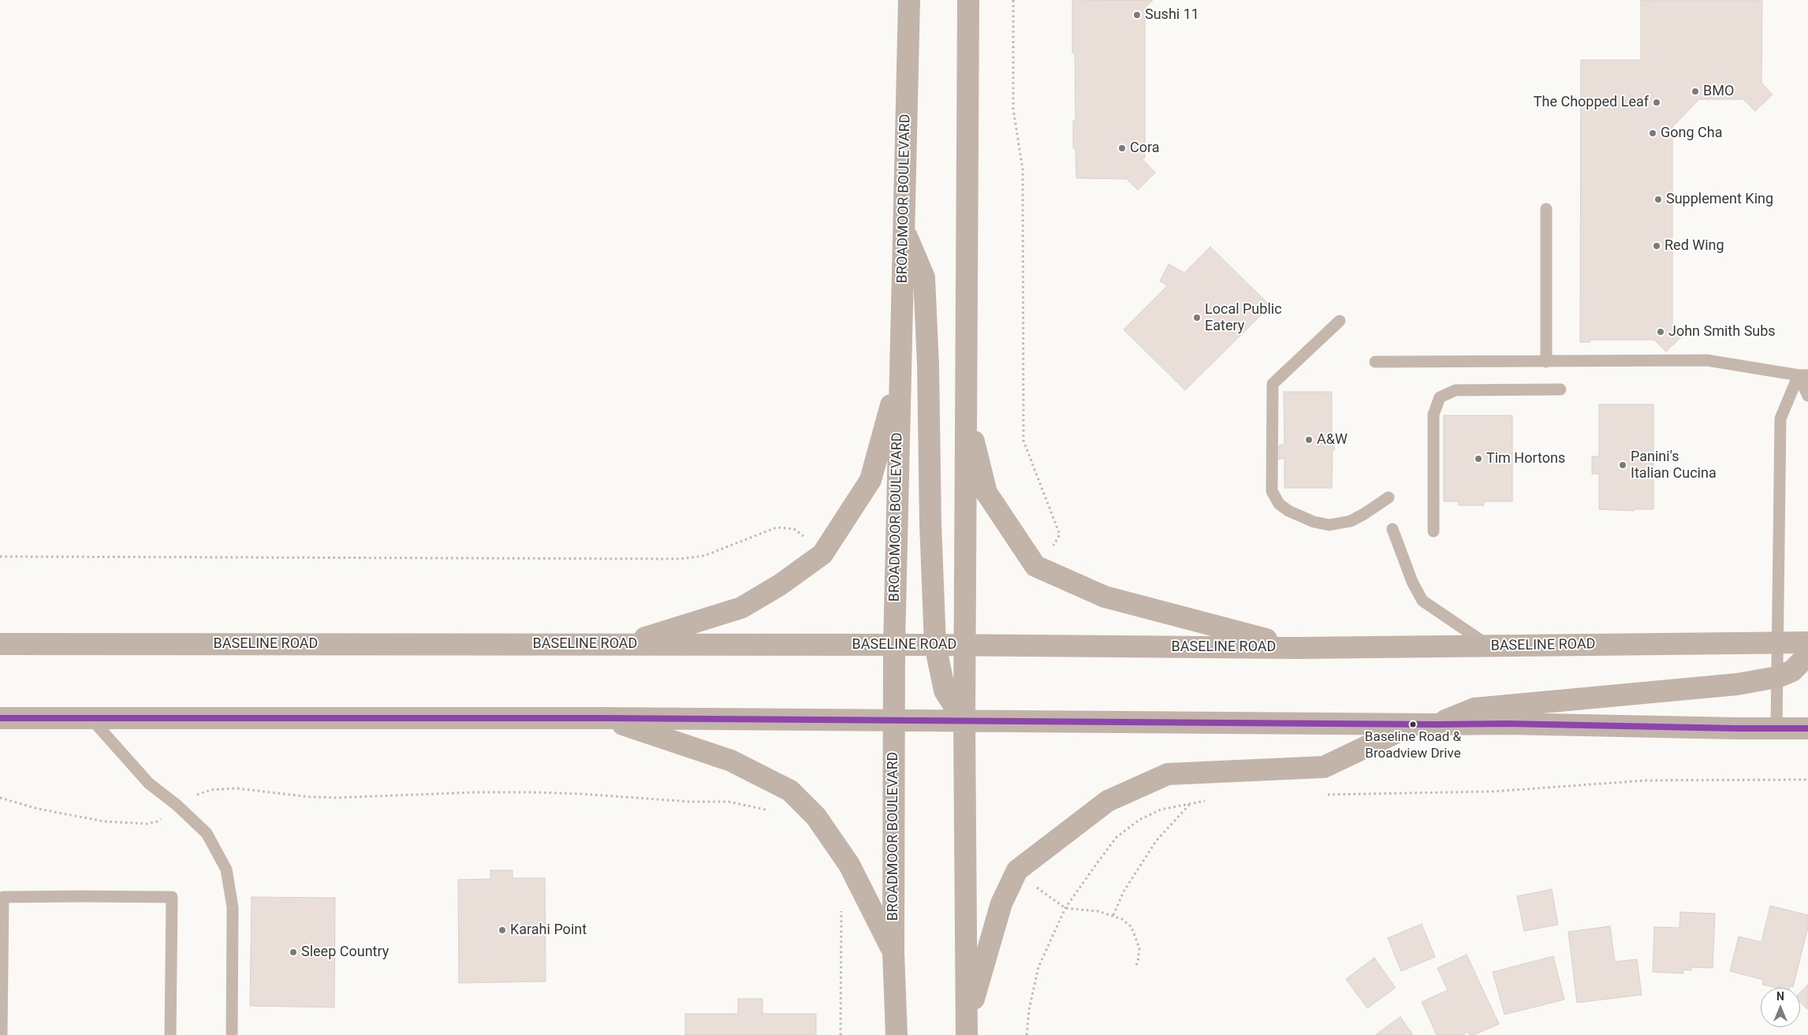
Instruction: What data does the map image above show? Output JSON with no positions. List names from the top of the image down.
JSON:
{
  "streets": {
    "main road": ["BROADMOOR BOULEVARD", "BASELINE ROAD"]
  },
  "crossings": [
    ["BROADMOOR BOULEVARD", "BASELINE ROAD"]
  ],
  "places": [
    "Sushi 11",
    "BMO",
    "The Chopped Leaf",
    "Gong Cha",
    "Cora",
    "Supplement King",
    "Red Wing",
    "Local Public Eatery",
    "John Smith Subs",
    "A&W",
    "Tim Hortons",
    "Panini's Italian Cucina",
    "Baseline Road & Broadview Drive",
    "Karahi Point",
    "Sleep Country"
  ],
  "north": "top"
}
